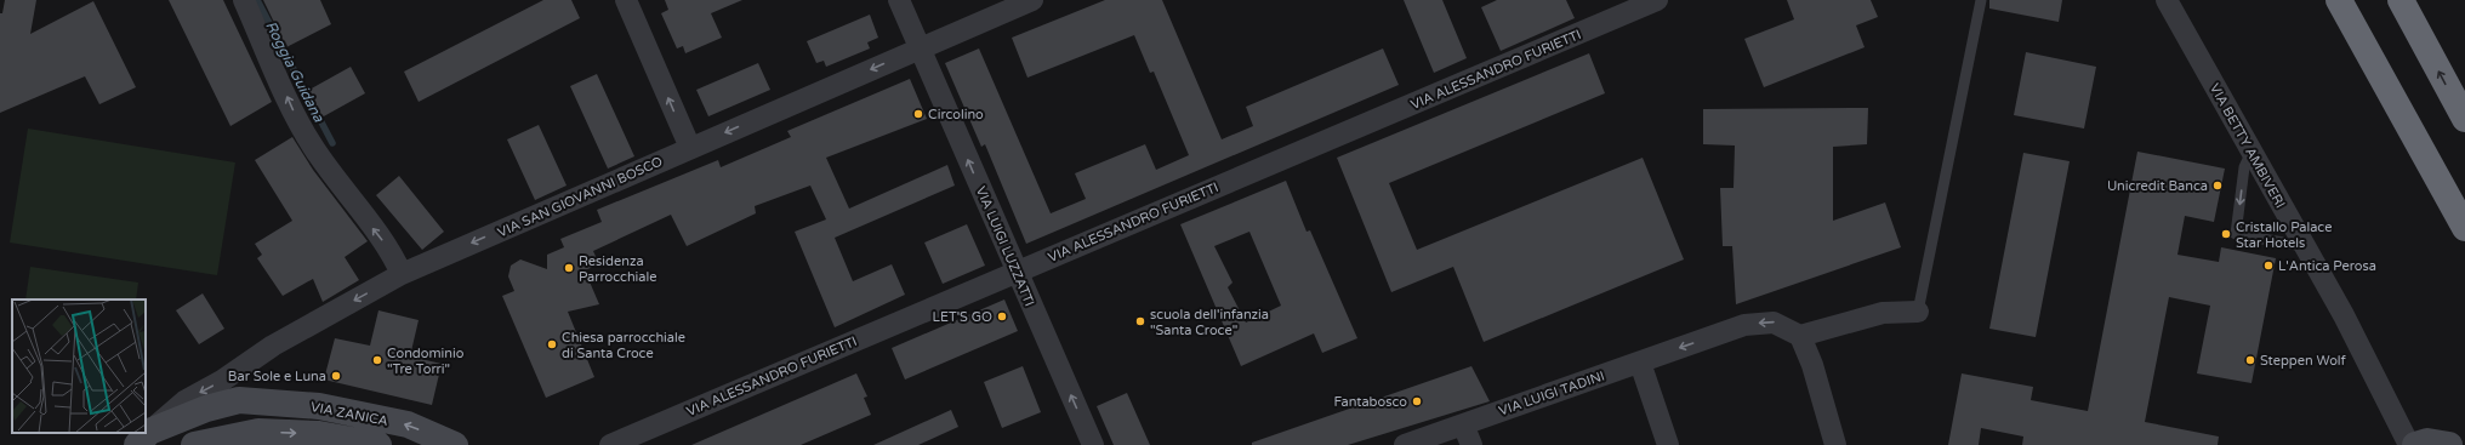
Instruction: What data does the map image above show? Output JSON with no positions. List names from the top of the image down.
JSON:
{
  "streets": {
    "main road": ["VIA SAN GIOVANNI BOSCO", "VIA ZANICA"],
    "street": [
      "VIA ALESSANDRO FURIETTI",
      "VIA BETTY AMBIVERI",
      "VIA LUIGI LUZZATTI",
      "VIA LUIGI TADINI"
    ]
  },
  "crossings": [
    ["VIA ALESSANDRO FURIETTI", "VIA LUIGI LUZZATTI"],
    ["VIA SAN GIOVANNI BOSCO", "VIA LUIGI LUZZATTI"],
    ["VIA SAN GIOVANNI BOSCO", "VIA ZANICA"]
  ],
  "one_way": ["VIA SAN GIOVANNI BOSCO", "VIA LUIGI LUZZATTI", "VIA LUIGI TADINI"],
  "water": ["Roggia Guidana"],
  "places": [
    "Circolino",
    "Unicredit Banca",
    "Cristallo Palace Star Hotels",
    "L'Antica Perosa",
    "Residenza Parrocchiale",
    "LET'S GO",
    "scuola dell'infanzia \"Santa Croce\"",
    "Chiesa parrocchiale di Santa Croce",
    "Condominio \"Tre Torri\"",
    "Steppen Wolf",
    "Bar Sole e Luna",
    "Fantabosco"
  ]
}
